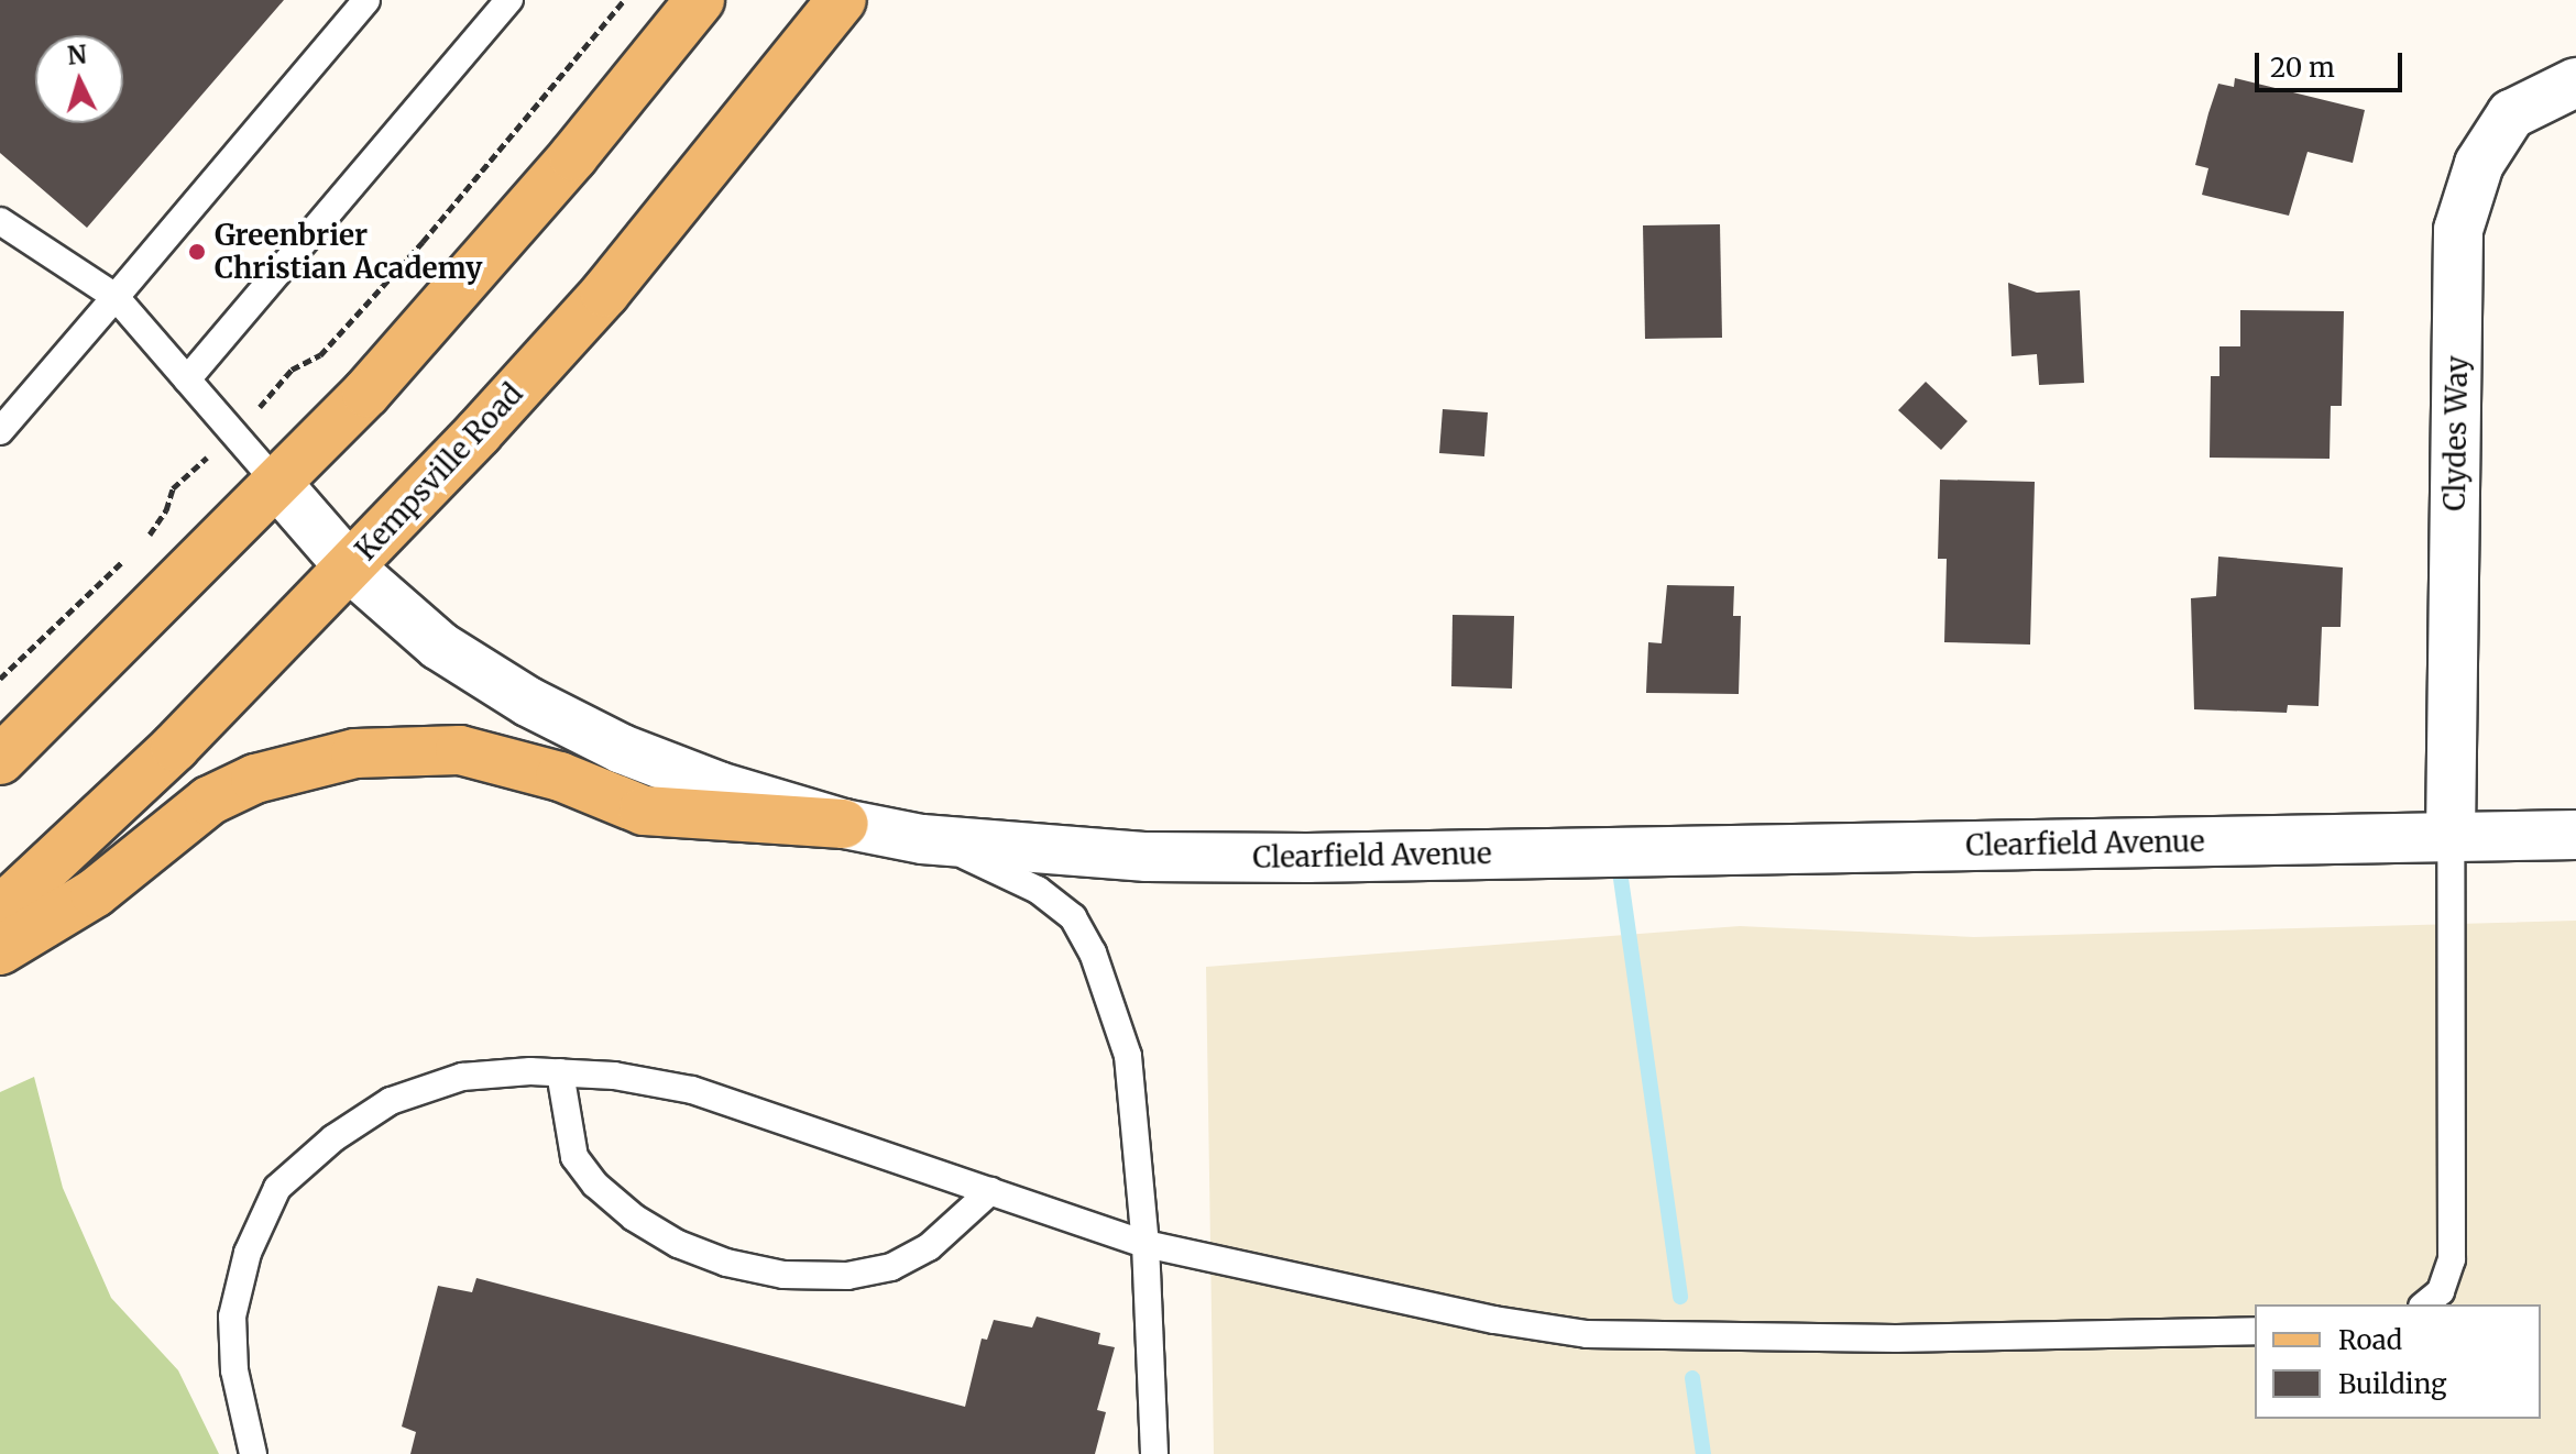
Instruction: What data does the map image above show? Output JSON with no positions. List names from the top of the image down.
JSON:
{
  "streets": {
    "main road": ["Kempsville Road"],
    "street": ["Clydes Way", "Clearfield Avenue"]
  },
  "crossings": [
    ["Clydes Way", "Clearfield Avenue"],
    ["Kempsville Road", "Clearfield Avenue"]
  ],
  "places": ["Greenbrier Christian Academy"],
  "legend": ["Road", "Building"],
  "scale_bar": "20 m",
  "north": "top"
}
